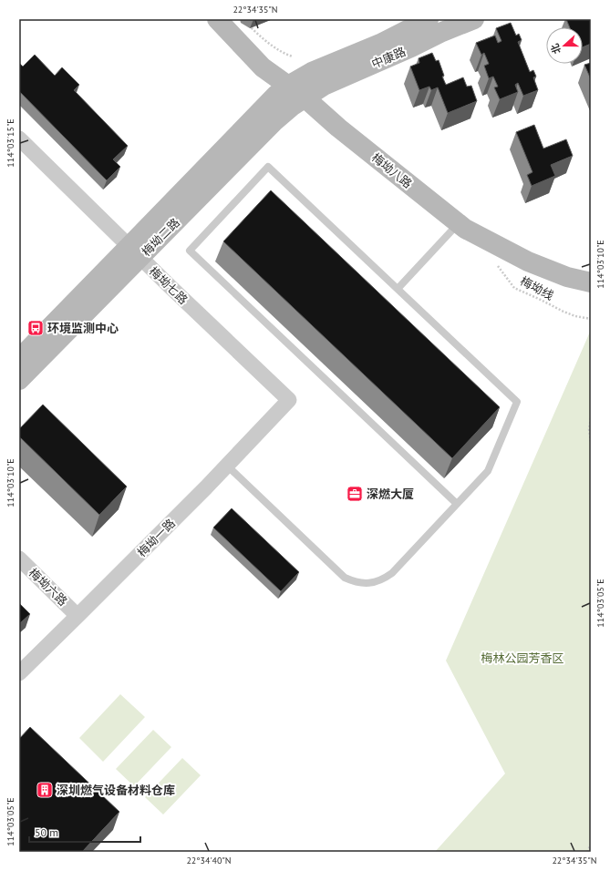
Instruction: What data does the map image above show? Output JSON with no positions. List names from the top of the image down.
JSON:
{
  "streets": {
    "street": [
      "中康路",
      "梅坳八路",
      "梅坳二路",
      "梅坳七路",
      "梅坳一路",
      "梅坳六路"
    ],
    "path": ["梅坳线"]
  },
  "crossings": [
    ["中康路", "梅坳八路"],
    ["中康路", "梅坳二路"],
    ["梅坳八路", "梅坳二路"],
    ["梅坳二路", "梅坳七路"],
    ["梅坳七路", "梅坳一路"],
    ["梅坳一路", "梅坳六路"]
  ],
  "parks": ["梅林公园芳香区"],
  "places": {
    "bus stop": ["环境监测中心"],
    "office": ["深燃大厦"],
    "building": ["深圳燃气设备材料仓库"]
  },
  "scale_bar": "50 m",
  "north": "left",
  "coordinates": [
    "22°34'35\"N",
    "114°03'15\"E",
    "114°03'10\"E",
    "114°03'05\"E",
    "22°34'40\"N"
  ]
}
